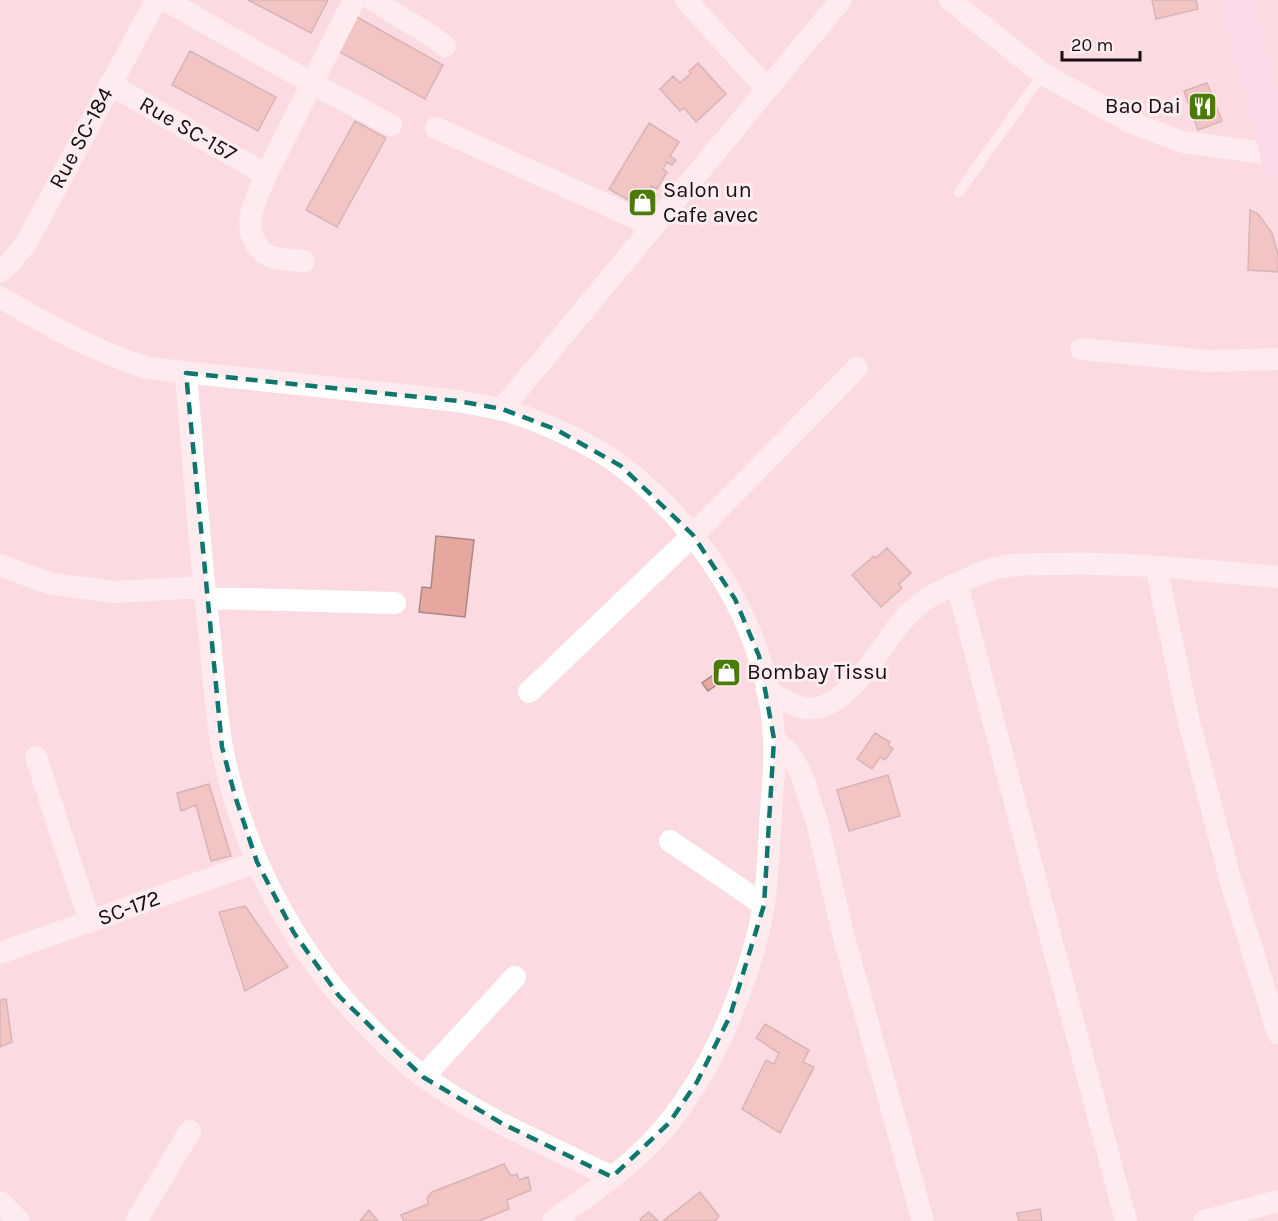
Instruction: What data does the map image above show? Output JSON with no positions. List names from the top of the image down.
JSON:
{
  "streets": {
    "street": ["Rue SC-157", "Rue SC-184", "SC-172"]
  },
  "crossings": [
    ["Rue SC-157", "Rue SC-184"]
  ],
  "places": {
    "restaurant": ["Bao Dai"],
    "shop": ["Salon un Cafe avec", "Bombay Tissu"]
  },
  "scale_bar": "20 m"
}
